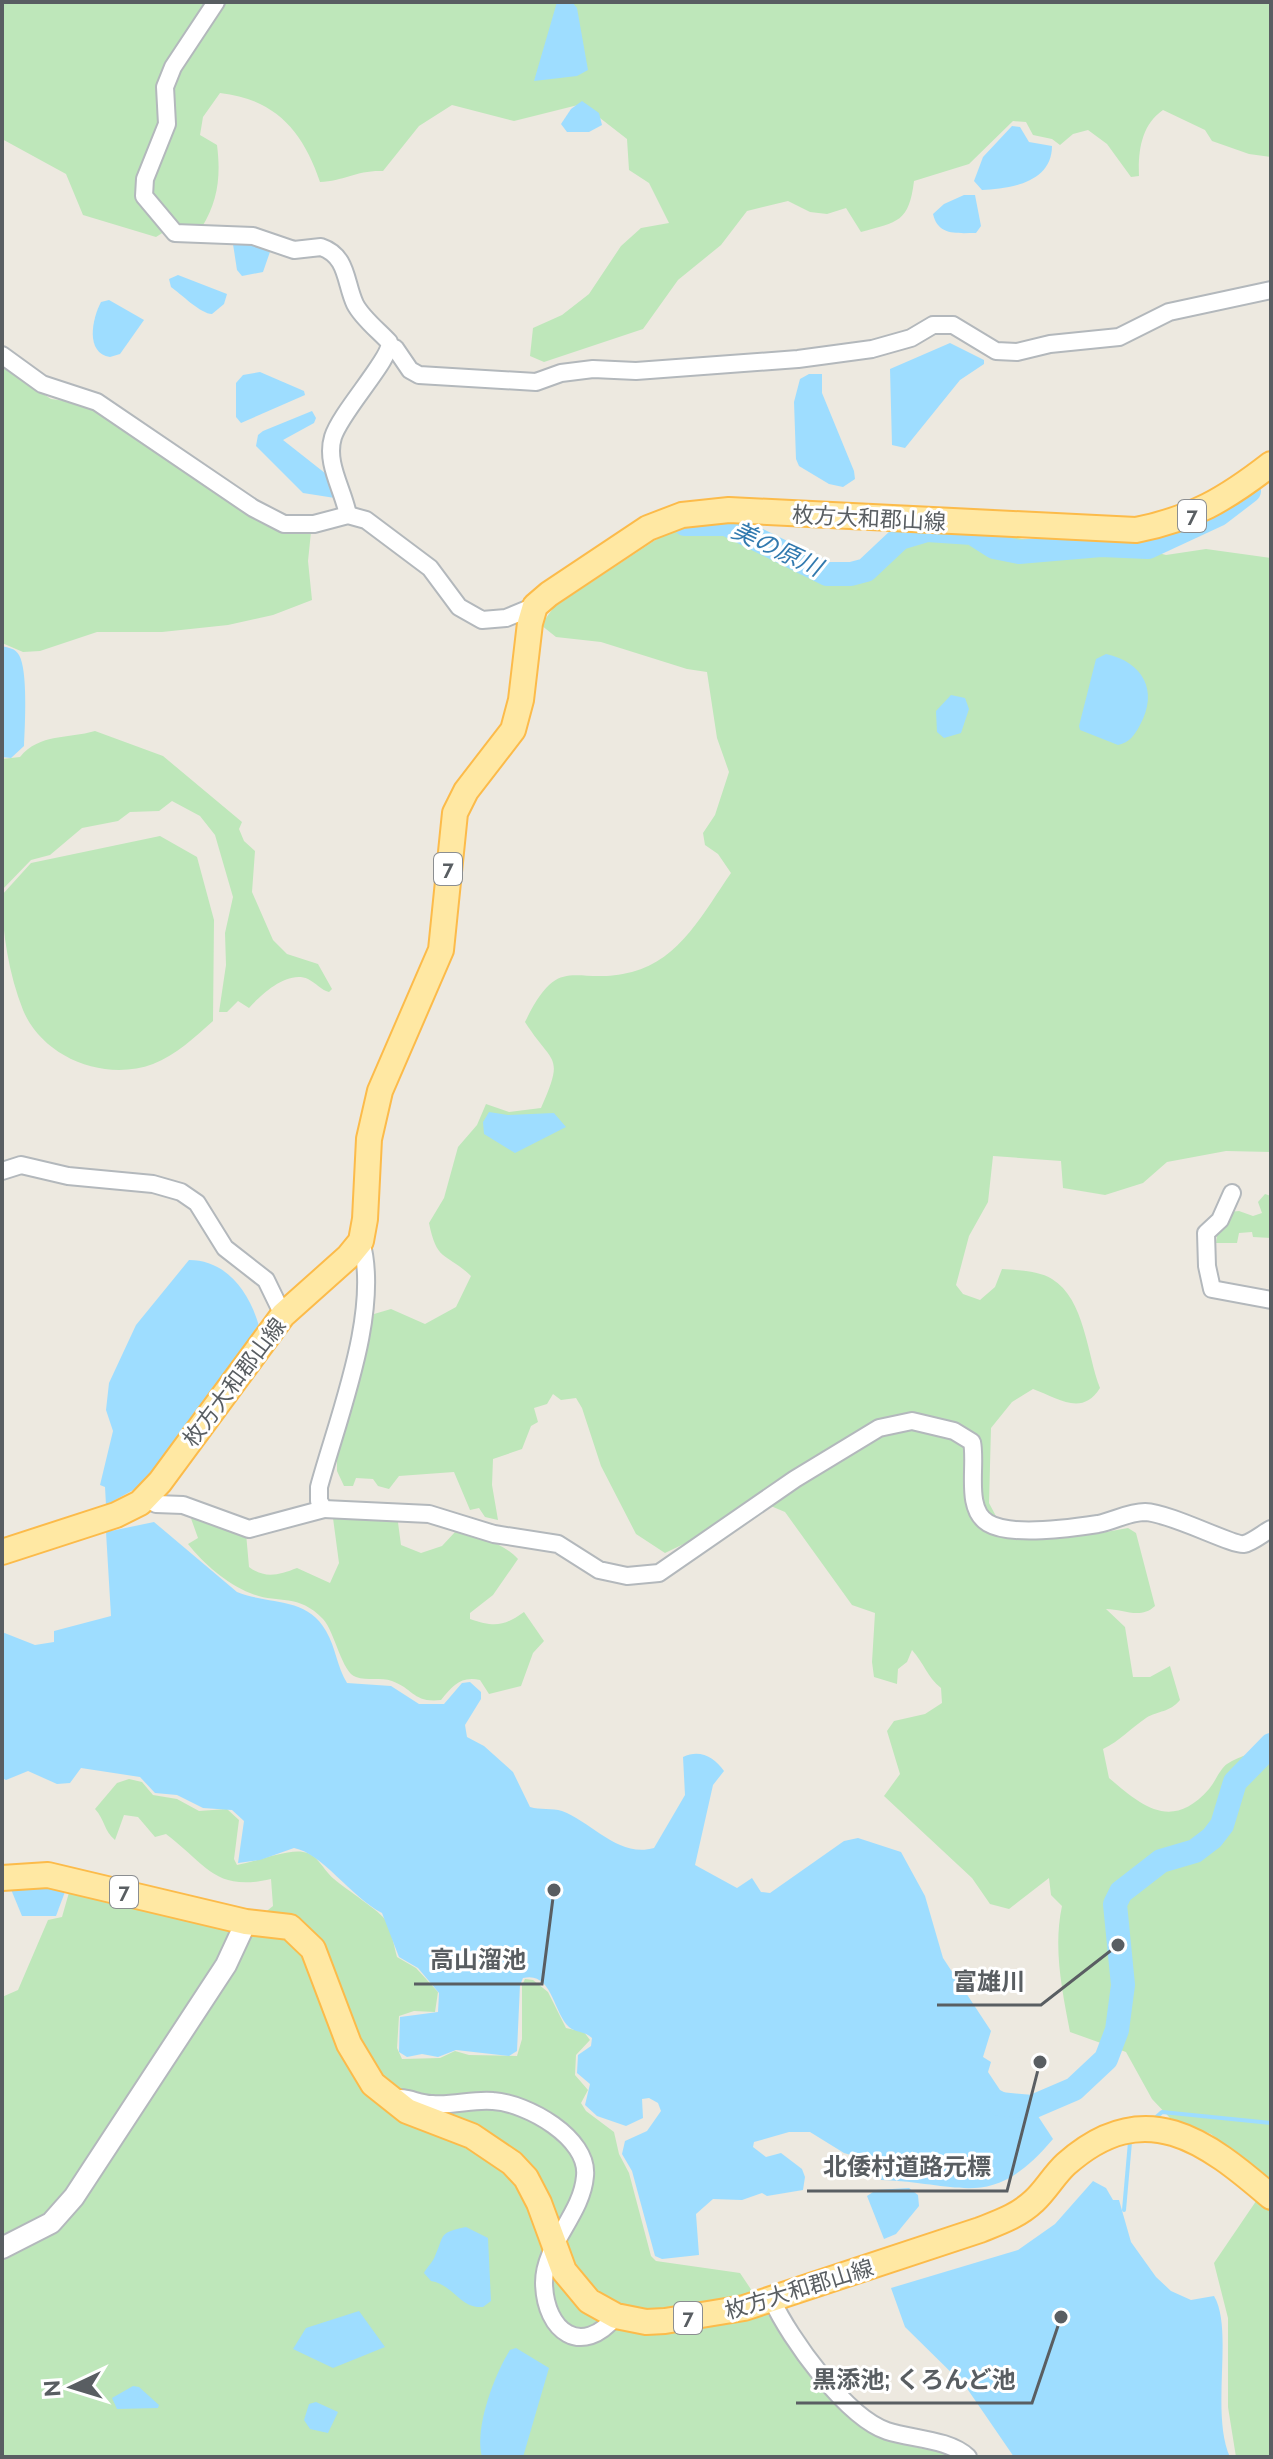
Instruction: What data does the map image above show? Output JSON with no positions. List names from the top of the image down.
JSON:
{
  "streets": {
    "main road": ["7", "枚方大和郡山線"]
  },
  "crossings": [
    ["7", "枚方大和郡山線"]
  ],
  "water": ["美の原川"],
  "places": [
    "高山溜池",
    "富雄川",
    "北倭村道路元標",
    "黒添池; くろんど池"
  ],
  "north": "left"
}
